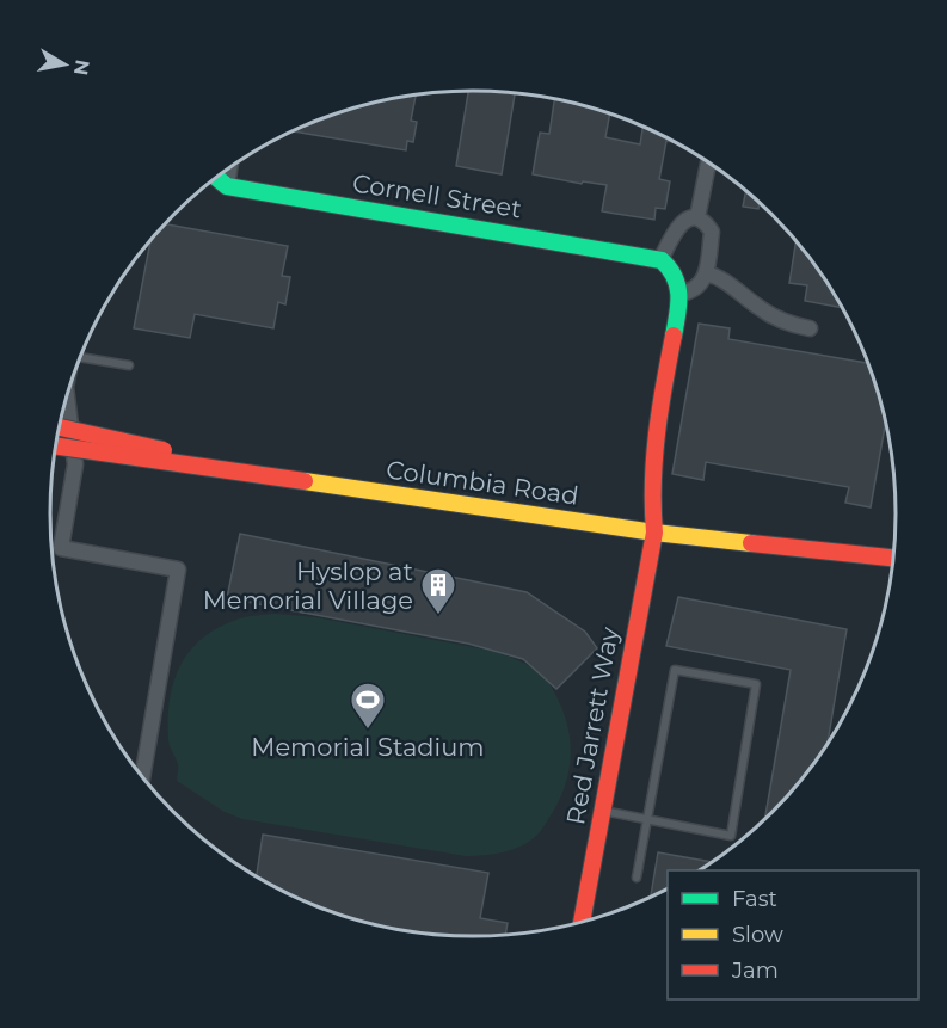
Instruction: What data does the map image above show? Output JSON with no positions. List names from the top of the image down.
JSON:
{
  "streets": {
    "street": ["Cornell Street", "Columbia Road", "Red Jarrett Way"]
  },
  "crossings": [
    ["Columbia Road", "Red Jarrett Way"]
  ],
  "places": {
    "building": ["Hyslop at Memorial Village"],
    "sports": ["Memorial Stadium"]
  },
  "legend": ["Fast", "Slow", "Jam"],
  "north": "right"
}
